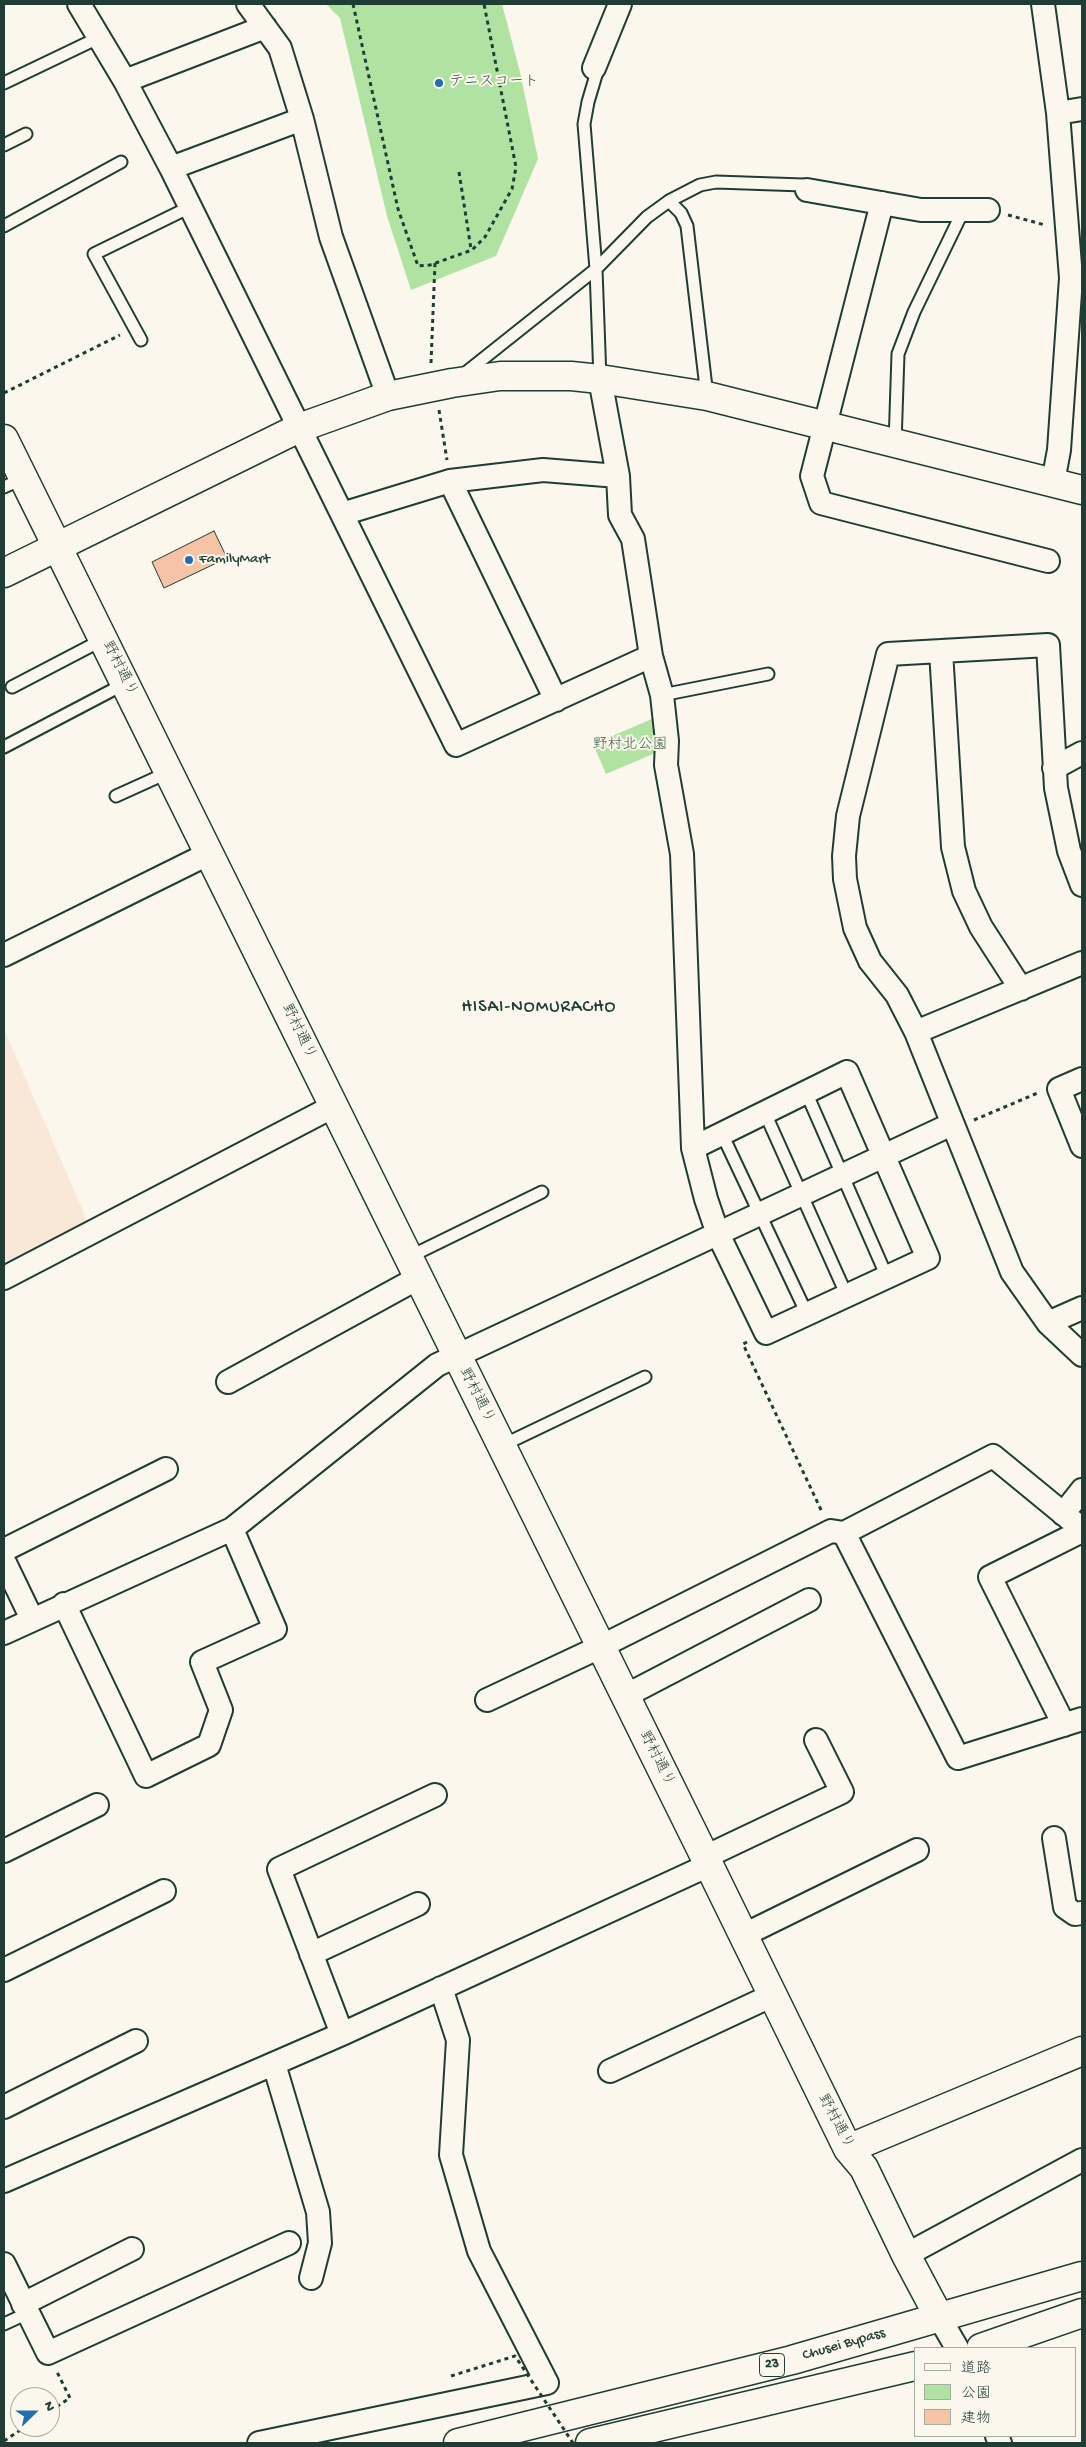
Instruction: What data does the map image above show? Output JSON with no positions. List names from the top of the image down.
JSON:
{
  "streets": {
    "main road": ["野村通り", "Chusei Bypass", "23"]
  },
  "crossings": [
    ["野村通り", "Chusei Bypass"]
  ],
  "districts": ["HISAI-NOMURACHO"],
  "parks": ["野村北公園"],
  "places": ["テニスコート", "FamilyMart"],
  "legend": ["道路", "公園", "建物"],
  "north": "right"
}
